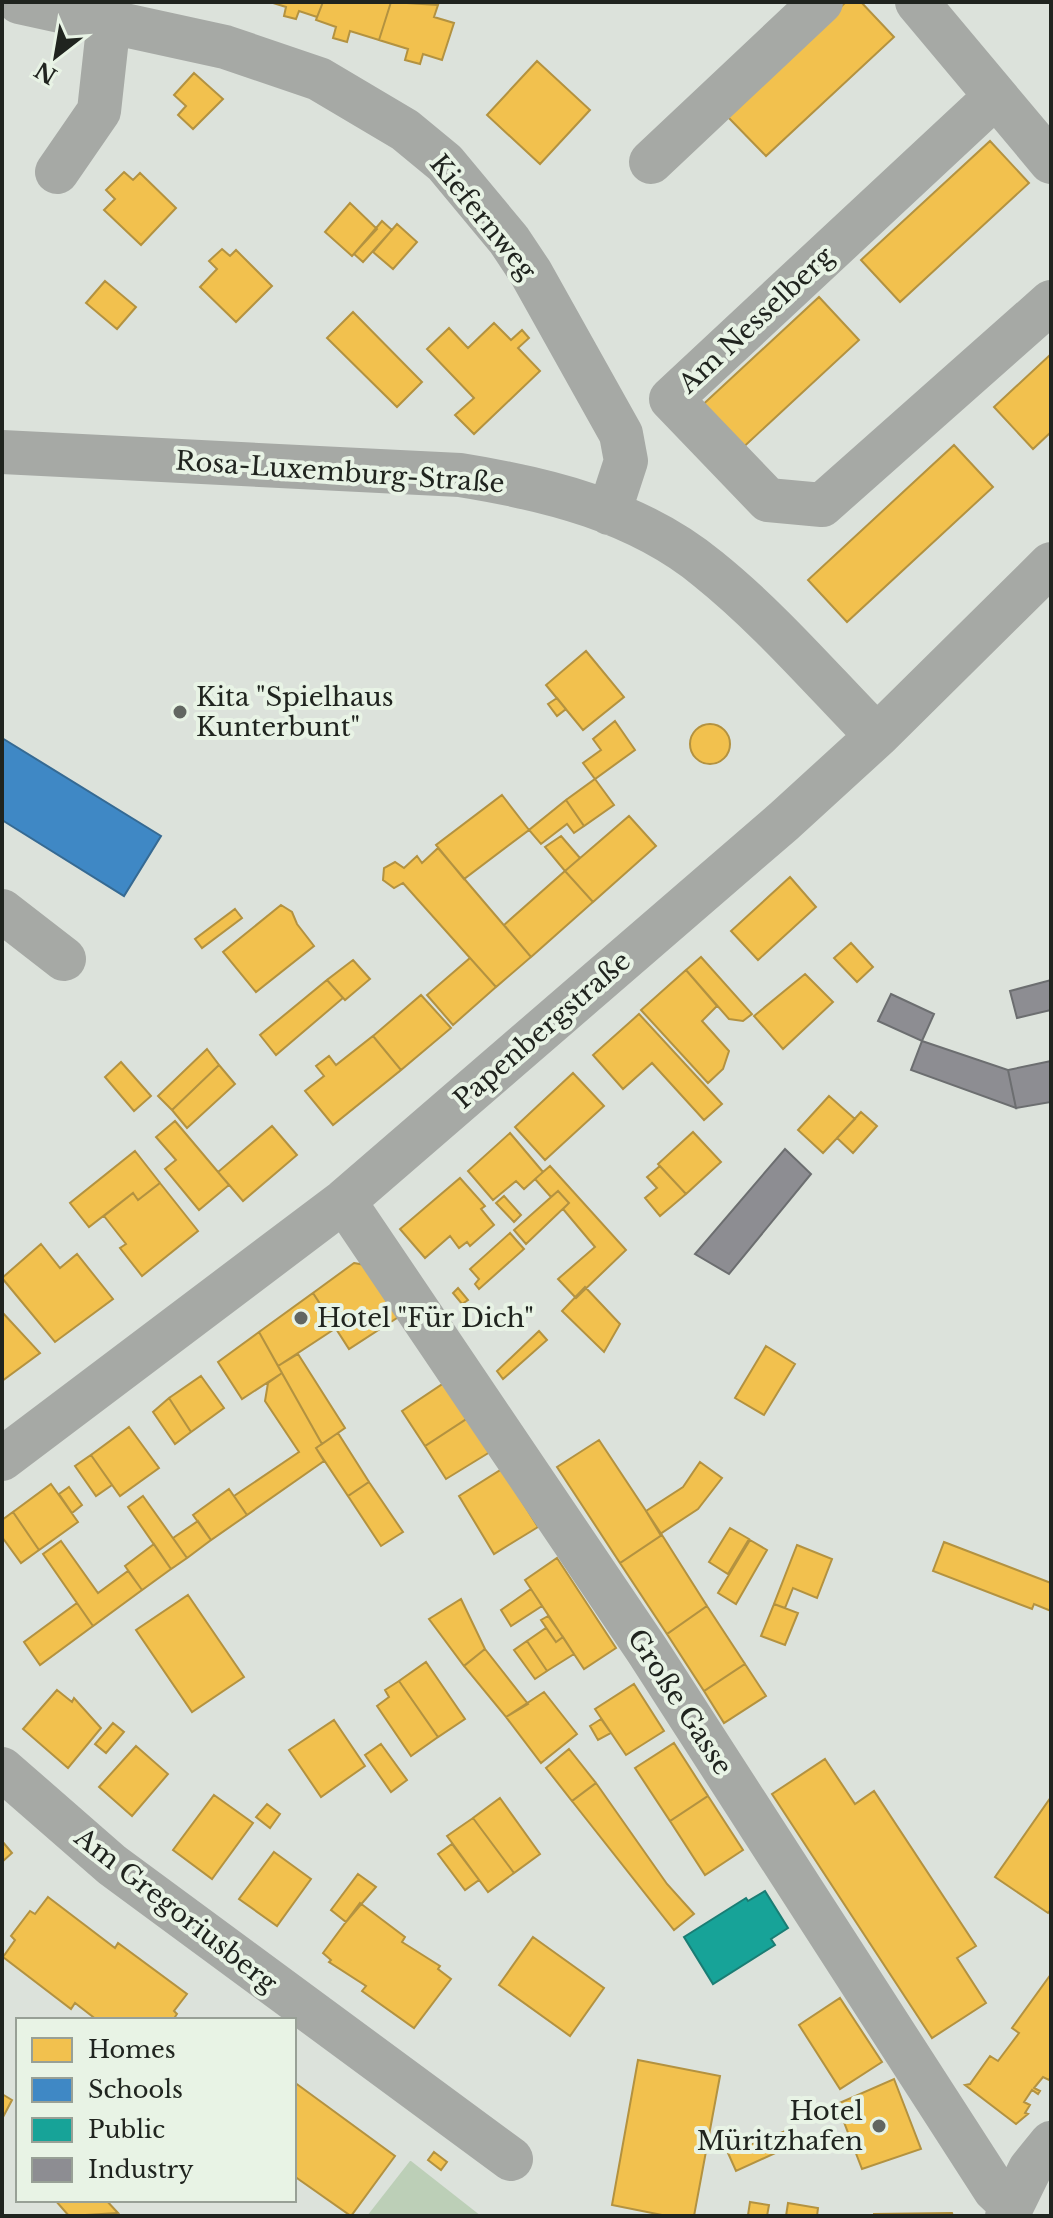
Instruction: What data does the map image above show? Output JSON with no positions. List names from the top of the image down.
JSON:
{
  "streets": {
    "street": [
      "Kiefernweg",
      "Am Nesselberg",
      "Rosa-Luxemburg-Straße",
      "Papenbergstraße",
      "Große Gasse",
      "Am Gregoriusberg"
    ]
  },
  "crossings": [
    ["Kiefernweg", "Rosa-Luxemburg-Straße"],
    ["Rosa-Luxemburg-Straße", "Papenbergstraße"],
    ["Papenbergstraße", "Große Gasse"]
  ],
  "places": ["Kita \"Spielhaus Kunterbunt\"", "Hotel \"Für Dich\"", "Hotel Müritzhafen"],
  "legend": [
    "Homes",
    "Schools",
    "Public",
    "Industry"
  ],
  "north": "bottom left"
}
